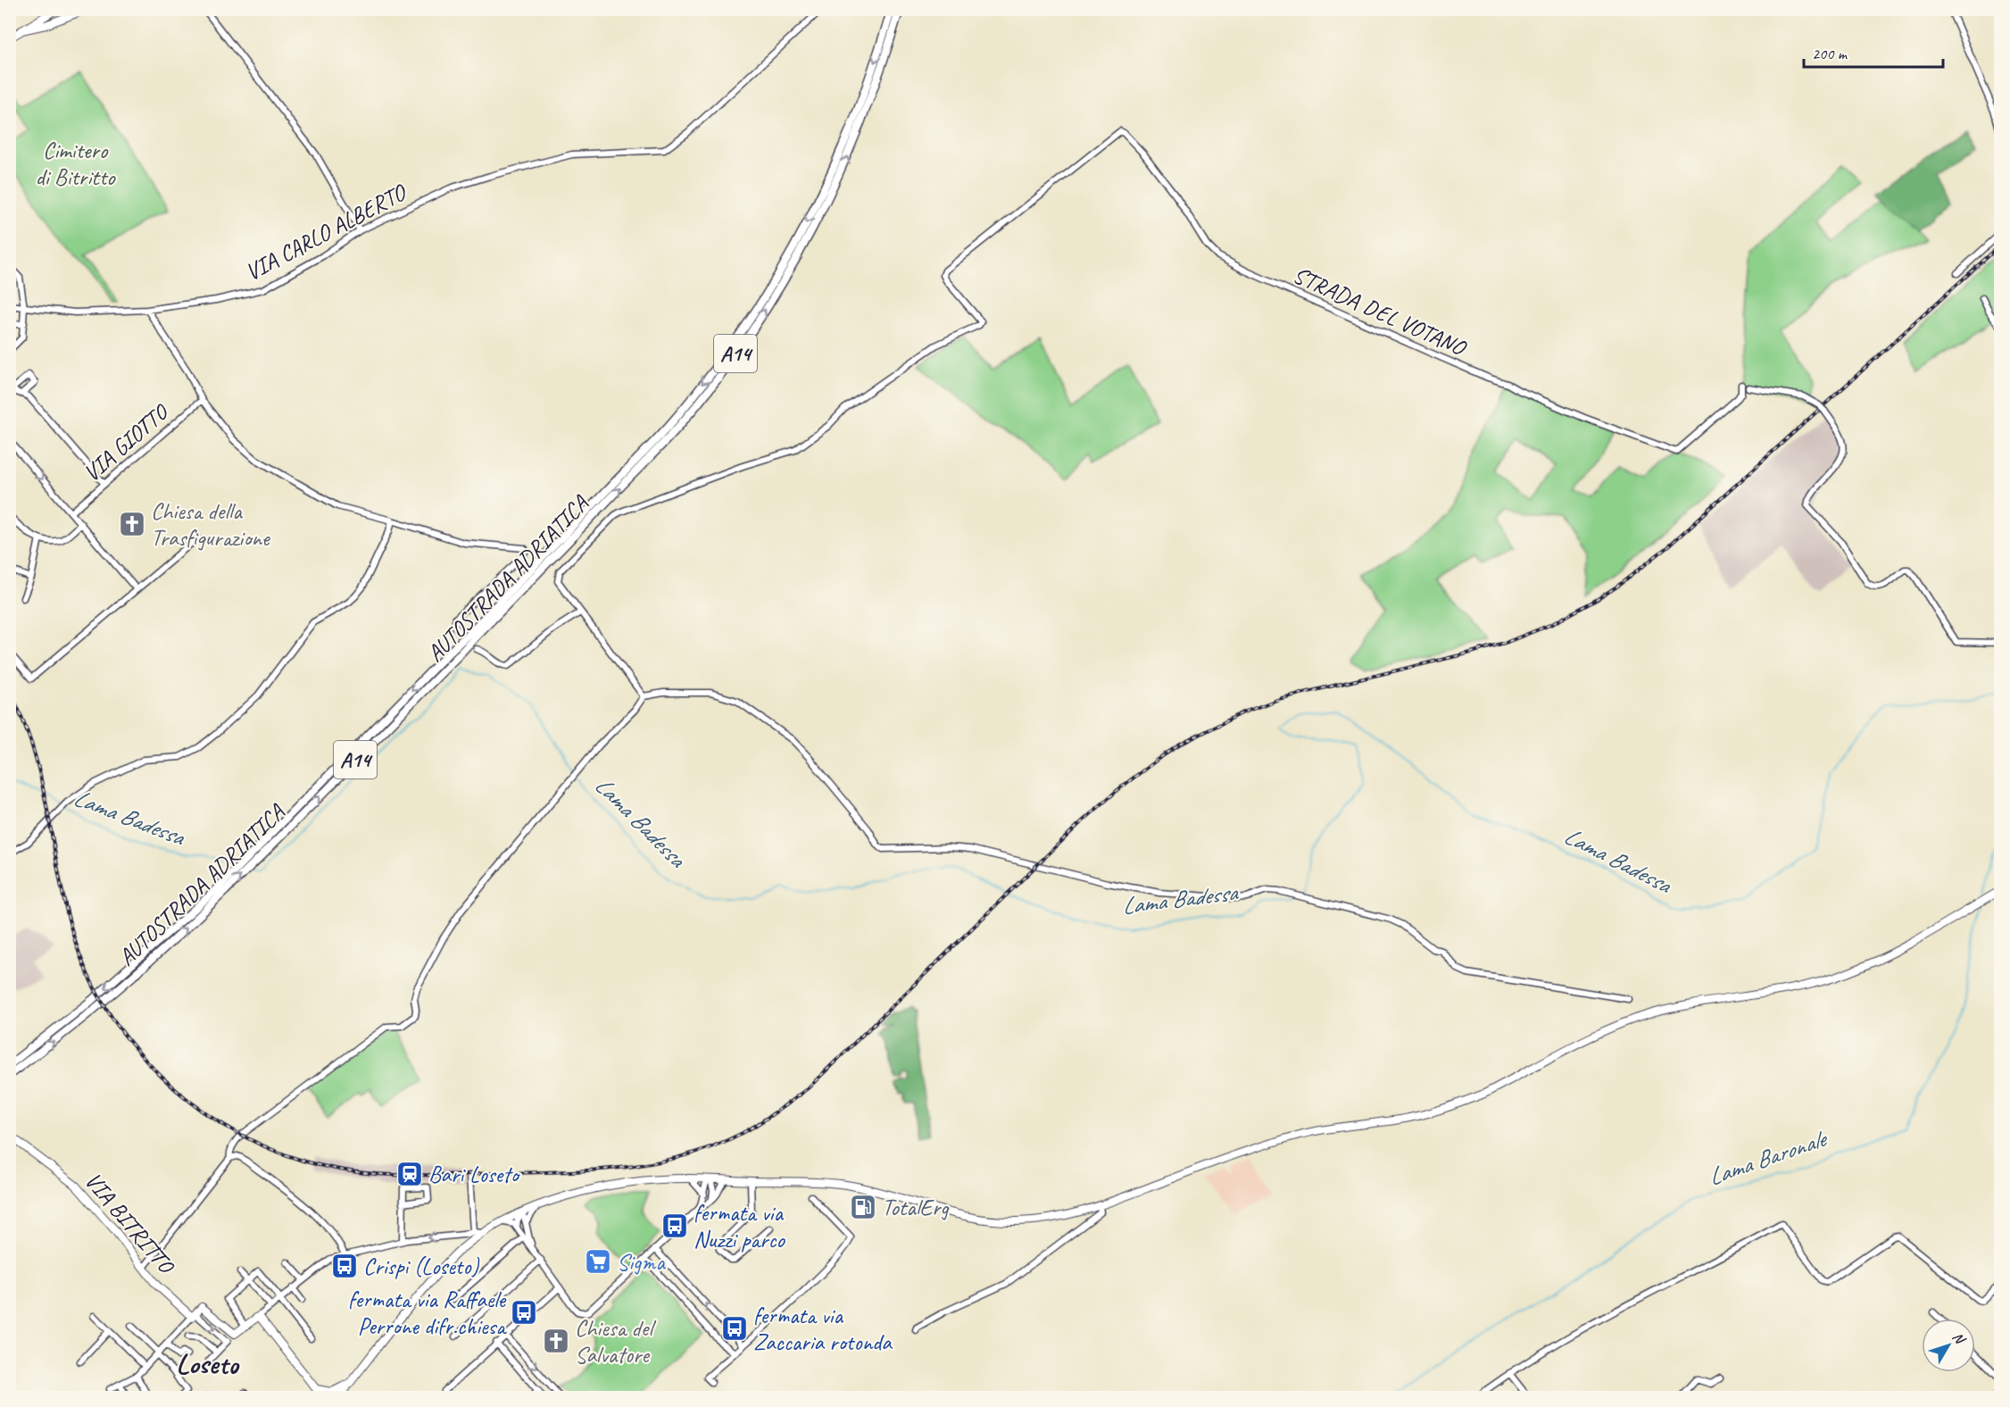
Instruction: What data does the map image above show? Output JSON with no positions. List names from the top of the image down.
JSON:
{
  "streets": {
    "highway": ["A14", "AUTOSTRADA ADRIATICA"],
    "main road": ["VIA BITRITTO"],
    "street": ["VIA CARLO ALBERTO", "STRADA DEL VOTANO", "VIA GIOTTO"]
  },
  "districts": ["Loseto"],
  "water": ["Lama Badessa", "Lama Baronale"],
  "parks": ["Cimitero di Bitritto"],
  "places": {
    "church": ["Chiesa della Trasfigurazione", "Chiesa del Salvatore"],
    "station": ["Bari Loseto"],
    "fuel station": ["TotalErg"],
    "bus stop": [
      "fermata via Nuzzi parco",
      "Crispi (Loseto)",
      "fermata via Raffaele Perrone difr.chiesa",
      "fermata via Zaccaria rotonda"
    ],
    "supermarket": ["Sigma"]
  },
  "scale_bar": "200 m",
  "north": "top right"
}
